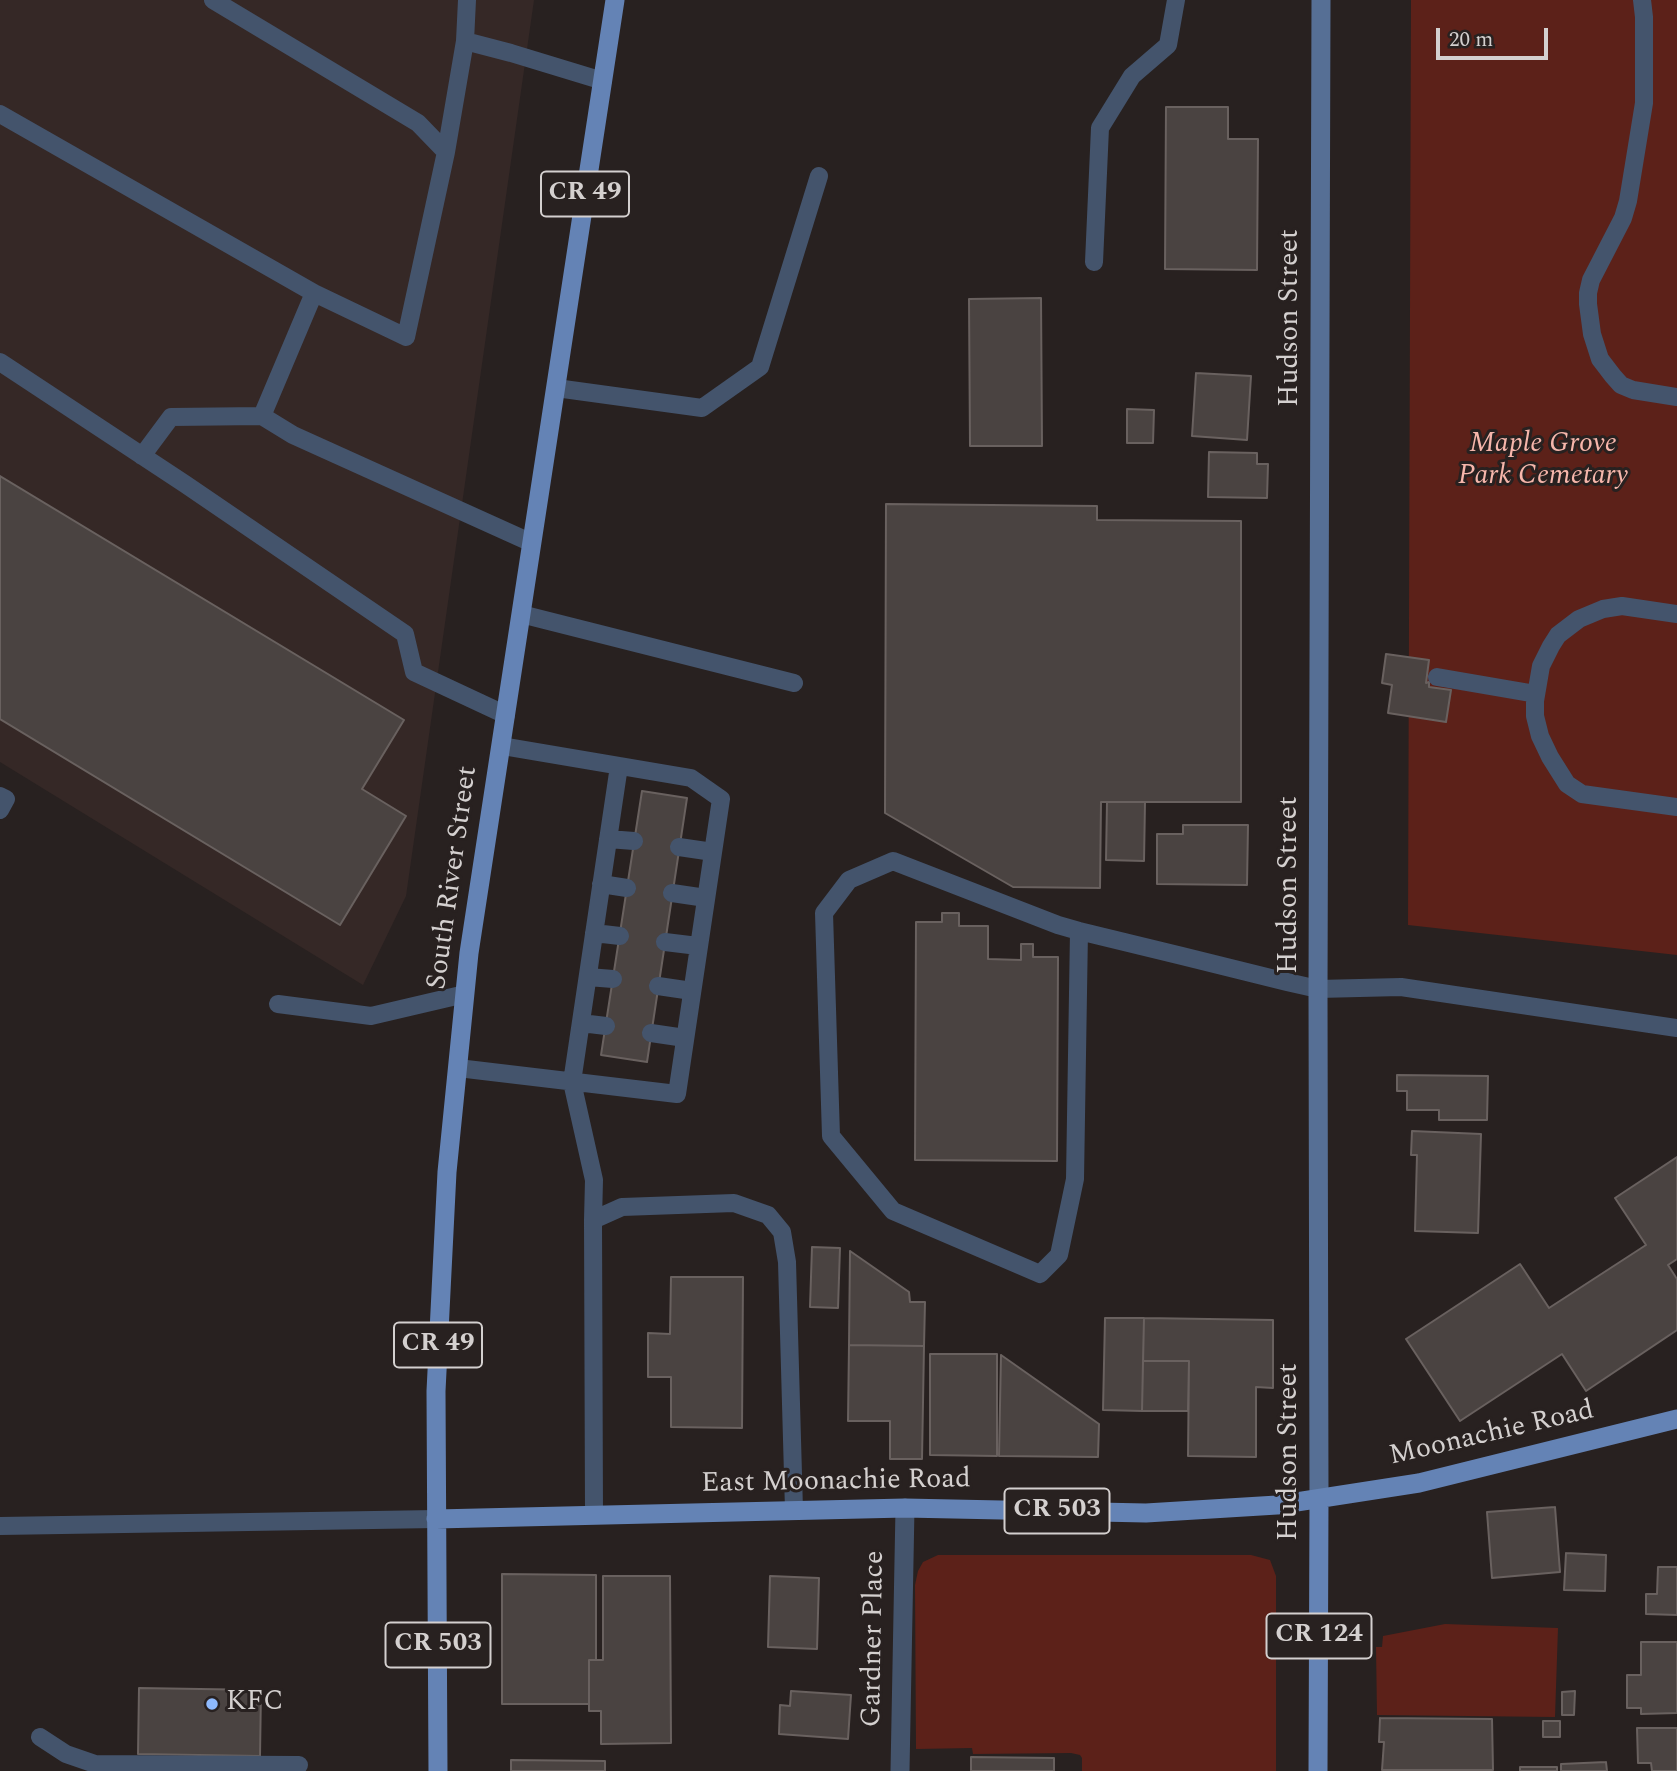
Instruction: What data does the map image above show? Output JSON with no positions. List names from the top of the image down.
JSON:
{
  "streets": {
    "main road": [
      "CR 49",
      "Hudson Street",
      "South River Street",
      "Moonachie Road",
      "East Moonachie Road",
      "CR 503",
      "CR 124"
    ],
    "street": ["Gardner Place"]
  },
  "crossings": [
    ["Hudson Street", "Moonachie Road"],
    ["Hudson Street", "East Moonachie Road"],
    ["South River Street", "East Moonachie Road"],
    ["Moonachie Road", "East Moonachie Road"],
    ["East Moonachie Road", "Gardner Place"]
  ],
  "parks": ["Maple Grove Park Cemetary"],
  "places": ["KFC"],
  "scale_bar": "20 m"
}
